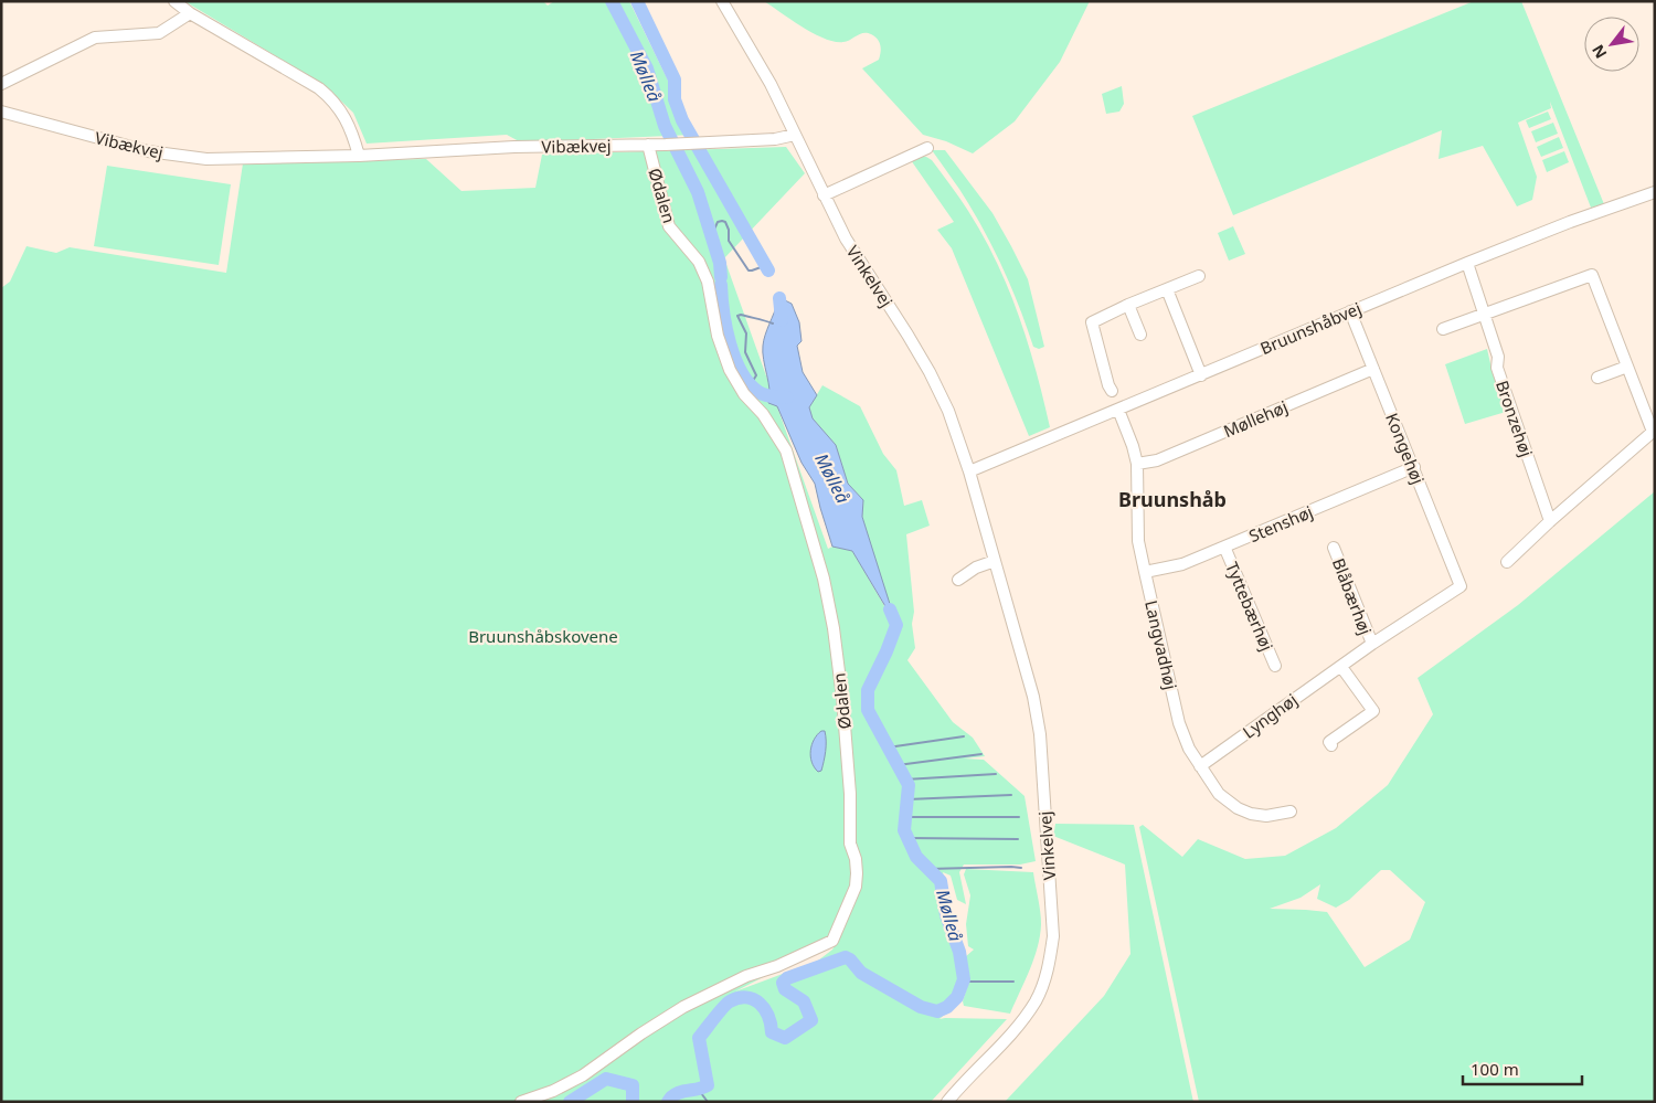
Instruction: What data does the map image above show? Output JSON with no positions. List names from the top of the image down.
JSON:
{
  "streets": {
    "street": [
      "Vibækvej",
      "Ødalen",
      "Vinkelvej",
      "Bruunshåbvej",
      "Møllehøj",
      "Bronzehøj",
      "Kongehøj",
      "Stenshøj",
      "Blåbærhøj",
      "Tyttebærhøj",
      "Langvadhøj",
      "Lynghøj"
    ]
  },
  "crossings": [
    ["Vibækvej", "Ødalen"],
    ["Vibækvej", "Vinkelvej"],
    ["Vinkelvej", "Bruunshåbvej"],
    ["Bruunshåbvej", "Bronzehøj"],
    ["Bruunshåbvej", "Kongehøj"],
    ["Bruunshåbvej", "Langvadhøj"],
    ["Møllehøj", "Kongehøj"],
    ["Møllehøj", "Langvadhøj"],
    ["Kongehøj", "Stenshøj"],
    ["Kongehøj", "Lynghøj"],
    ["Stenshøj", "Tyttebærhøj"],
    ["Stenshøj", "Langvadhøj"],
    ["Blåbærhøj", "Lynghøj"],
    ["Langvadhøj", "Lynghøj"]
  ],
  "districts": ["Bruunshåb"],
  "water": ["Mølleå"],
  "parks": ["Bruunshåbskovene"],
  "scale_bar": "100 m",
  "north": "bottom left"
}
